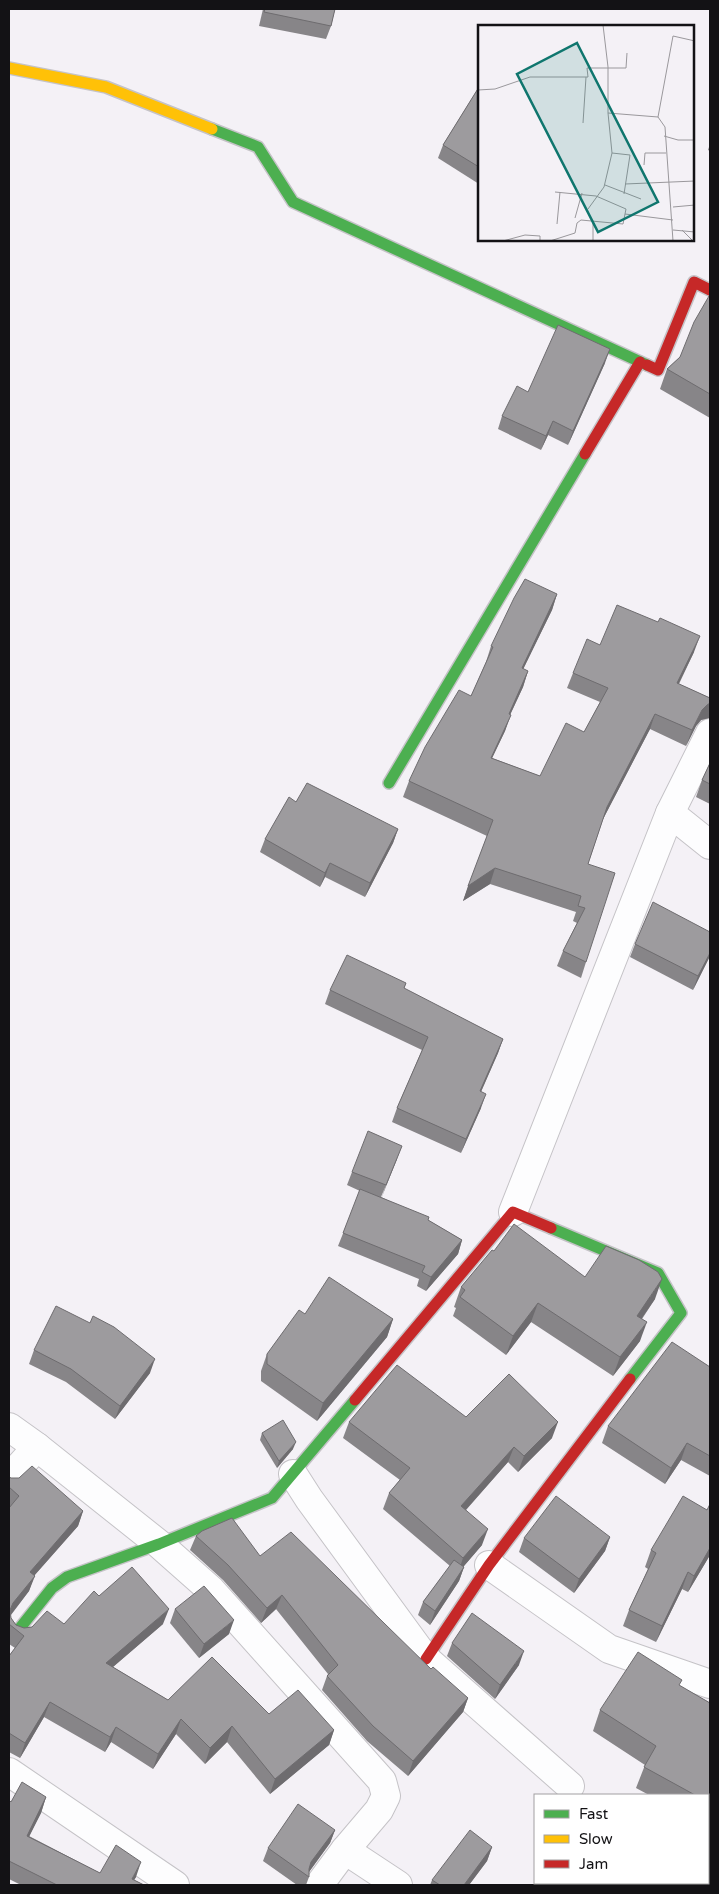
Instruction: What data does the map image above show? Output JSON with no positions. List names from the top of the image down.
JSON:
{
  "legend": ["Fast", "Slow", "Jam"]
}
